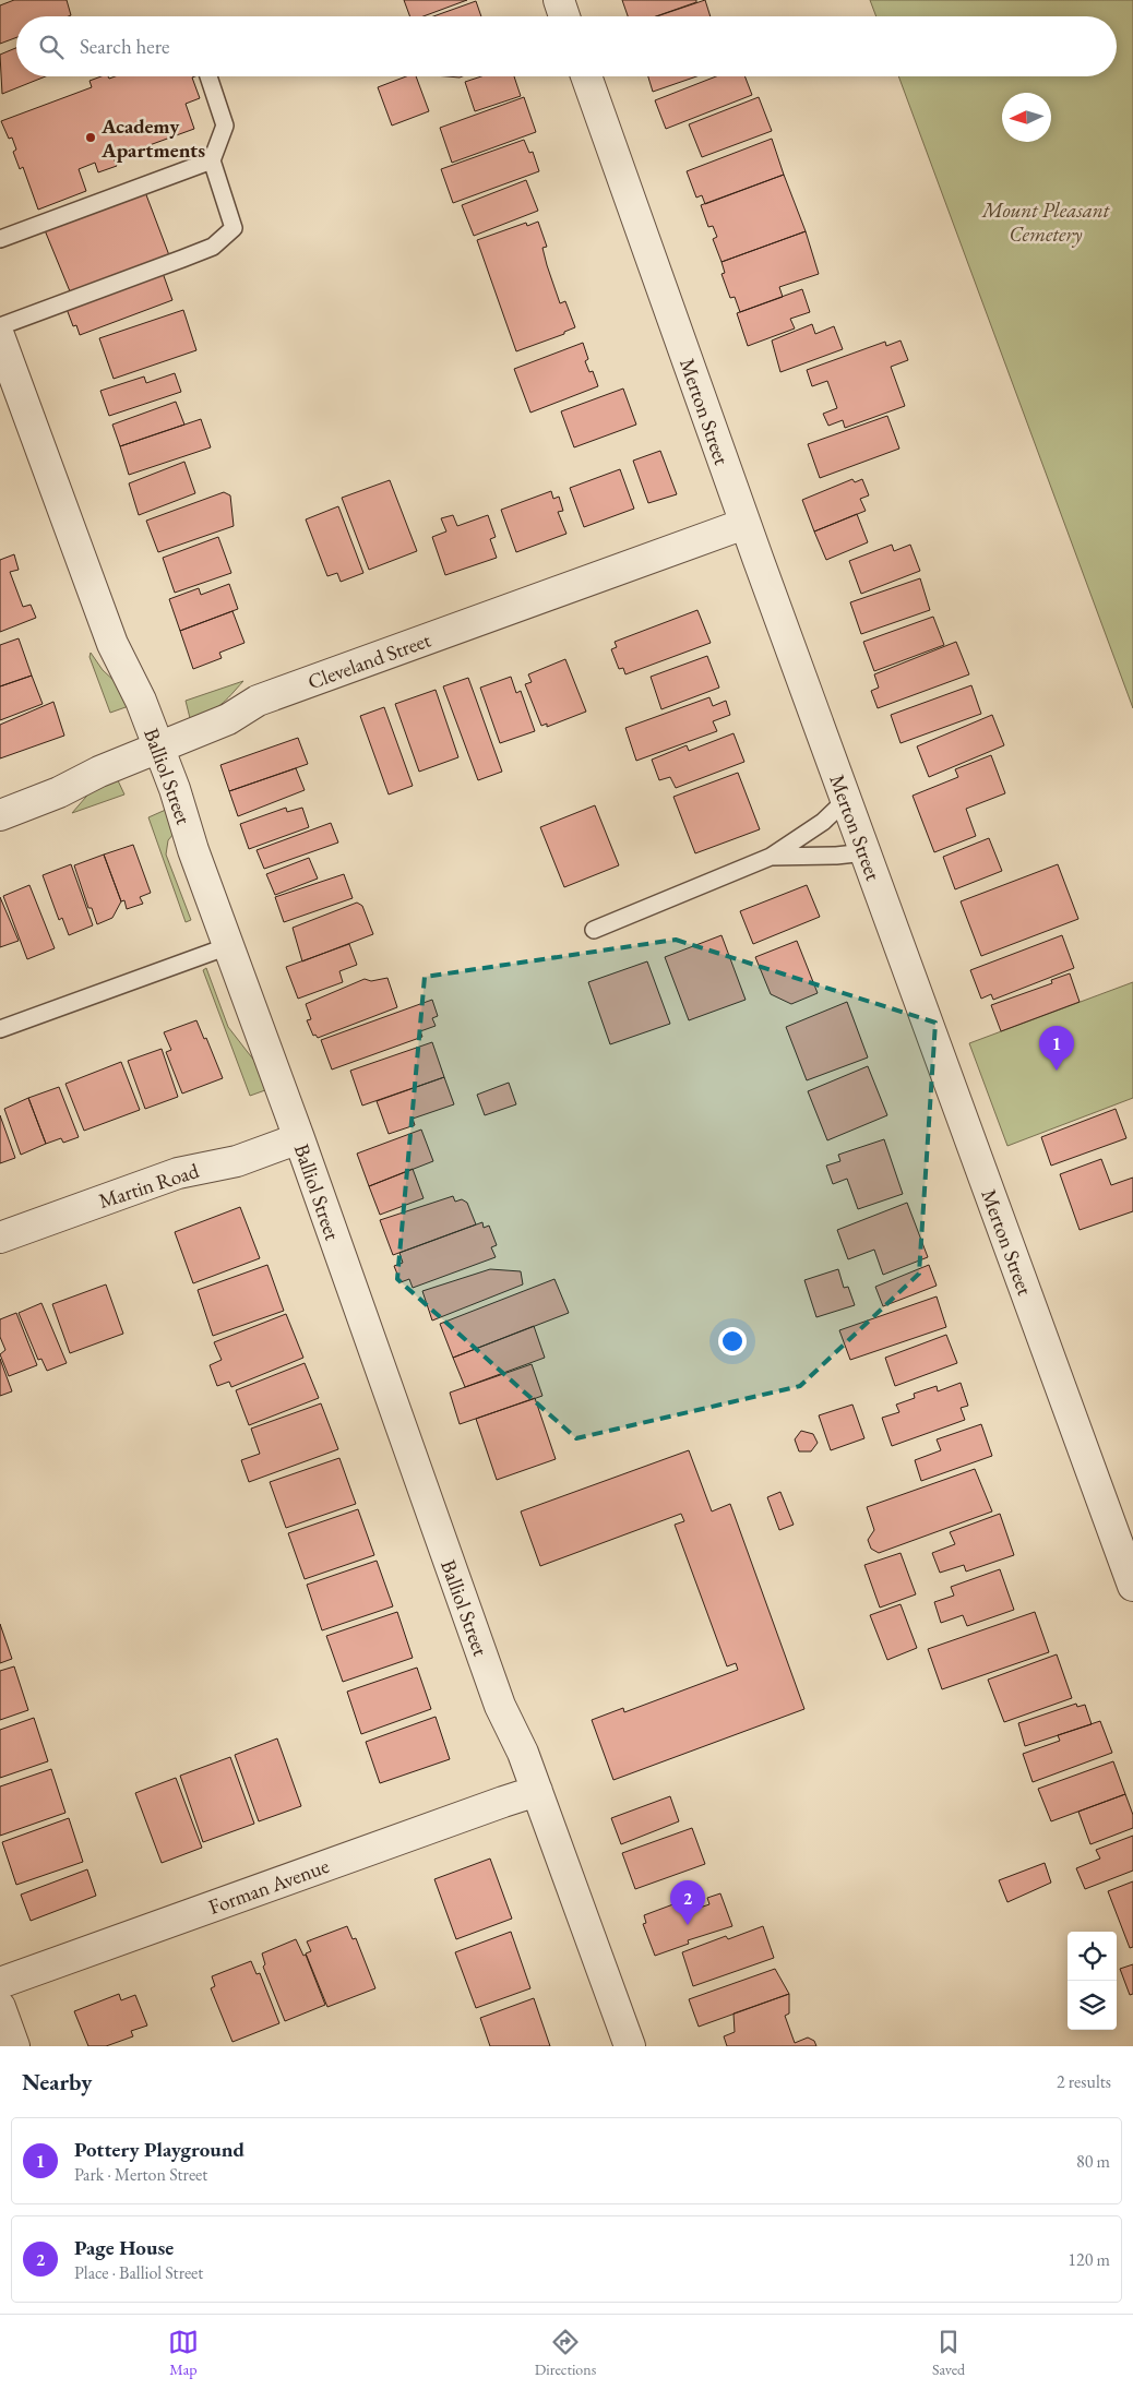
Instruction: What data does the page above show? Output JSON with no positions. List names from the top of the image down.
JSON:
{
  "streets": {
    "street": [
      "Merton Street",
      "Cleveland Street",
      "Balliol Street",
      "Martin Road",
      "Forman Avenue"
    ]
  },
  "crossings": [
    ["Merton Street", "Cleveland Street"],
    ["Cleveland Street", "Balliol Street"],
    ["Balliol Street", "Martin Road"],
    ["Balliol Street", "Forman Avenue"]
  ],
  "parks": ["Mount Pleasant Cemetery"],
  "places": ["Academy Apartments"],
  "north": "left",
  "page": {
    "search": "Search here",
    "pins": ["1", "2"],
    "heading": ["Nearby", "2 results"],
    "list": [
      {
        "mark": "1",
        "name": "Pottery Playground",
        "note": "Park · Merton Street",
        "value": "80 m"
      },
      {
        "mark": "2",
        "name": "Page House",
        "note": "Place · Balliol Street",
        "value": "120 m"
      }
    ],
    "nav": ["Map", "Directions", "Saved"]
  }
}
